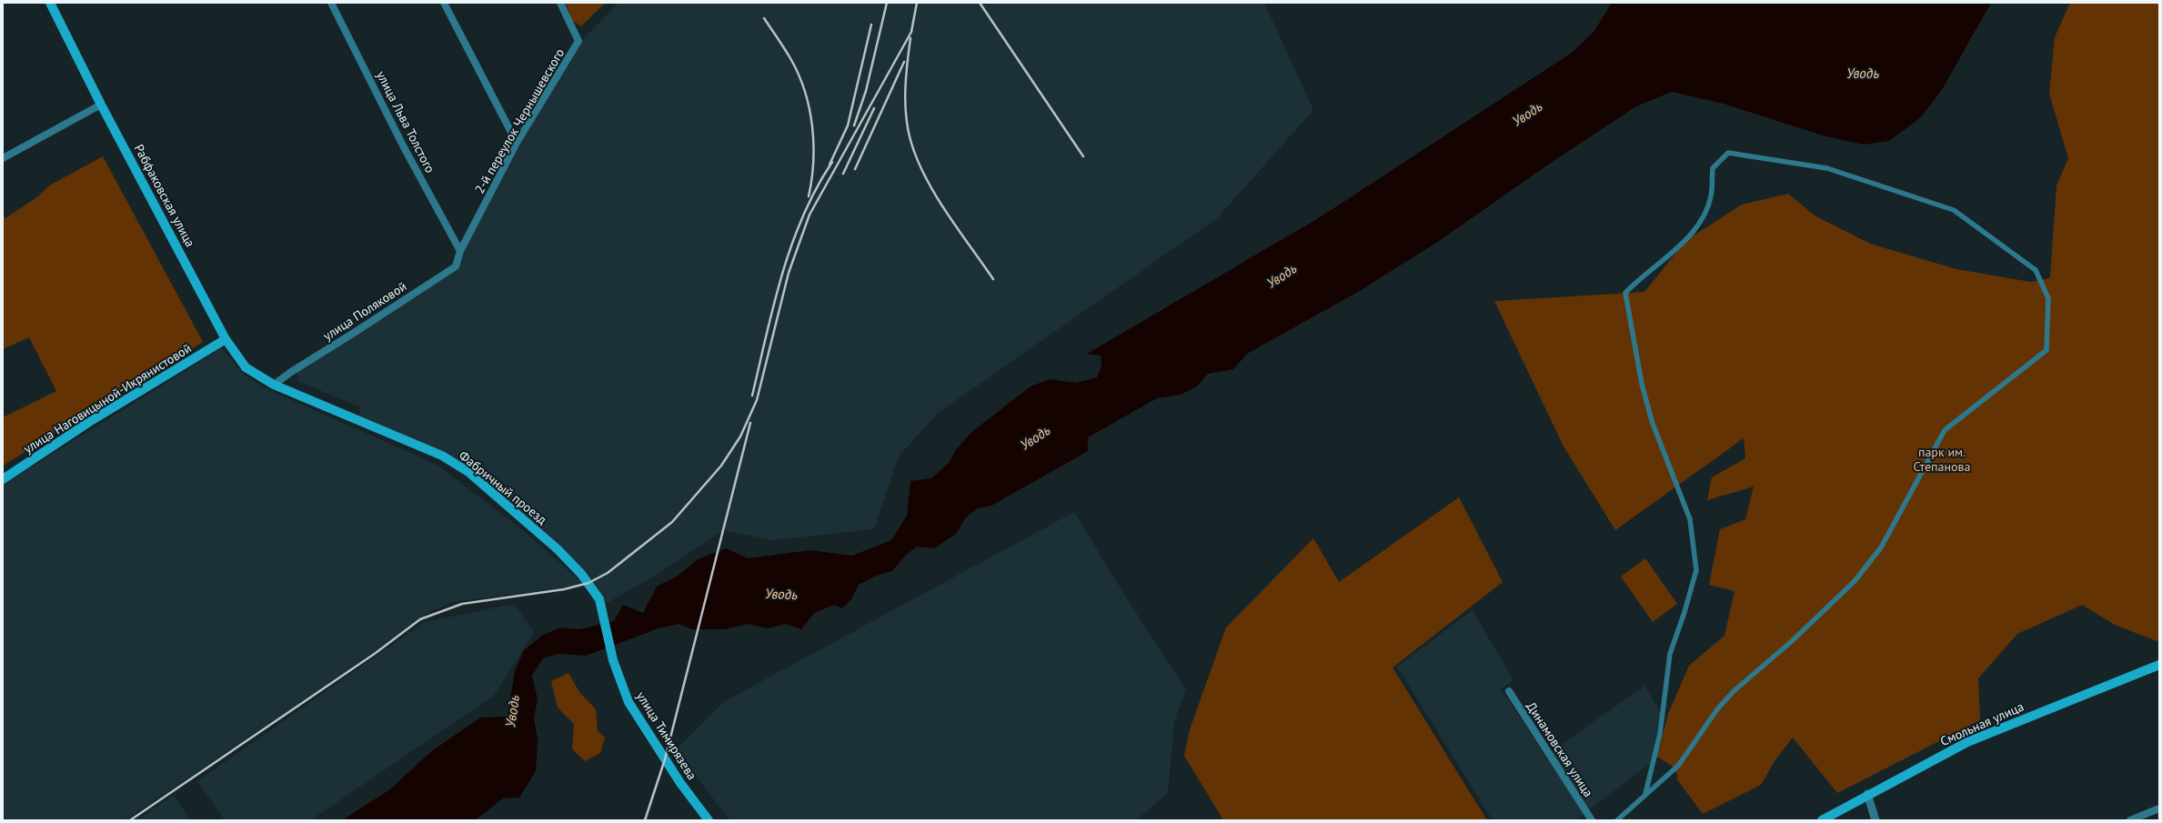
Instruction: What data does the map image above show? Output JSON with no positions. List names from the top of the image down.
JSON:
{
  "streets": {
    "main road": [
      "Рабфаковская улица",
      "улица Наговицыной-Икрянистовой",
      "Фабричный проезд",
      "Смольная улица",
      "улица Тимирязева"
    ],
    "street": [
      "2-й переулок Чернышевского",
      "улица Льва Толстого",
      "улица Поляковой",
      "Динамовская улица"
    ]
  },
  "crossings": [
    ["2-й переулок Чернышевского", "улица Льва Толстого"],
    ["2-й переулок Чернышевского", "улица Поляковой"],
    ["улица Льва Толстого", "улица Поляковой"],
    ["Рабфаковская улица", "улица Поляковой"],
    ["Рабфаковская улица", "улица Наговицыной-Икрянистовой"],
    ["Рабфаковская улица", "Фабричный проезд"],
    ["улица Поляковой", "Фабричный проезд"],
    ["Фабричный проезд", "улица Тимирязева"]
  ],
  "water": ["Уводь"],
  "parks": ["парк им. Степанова"]
}
